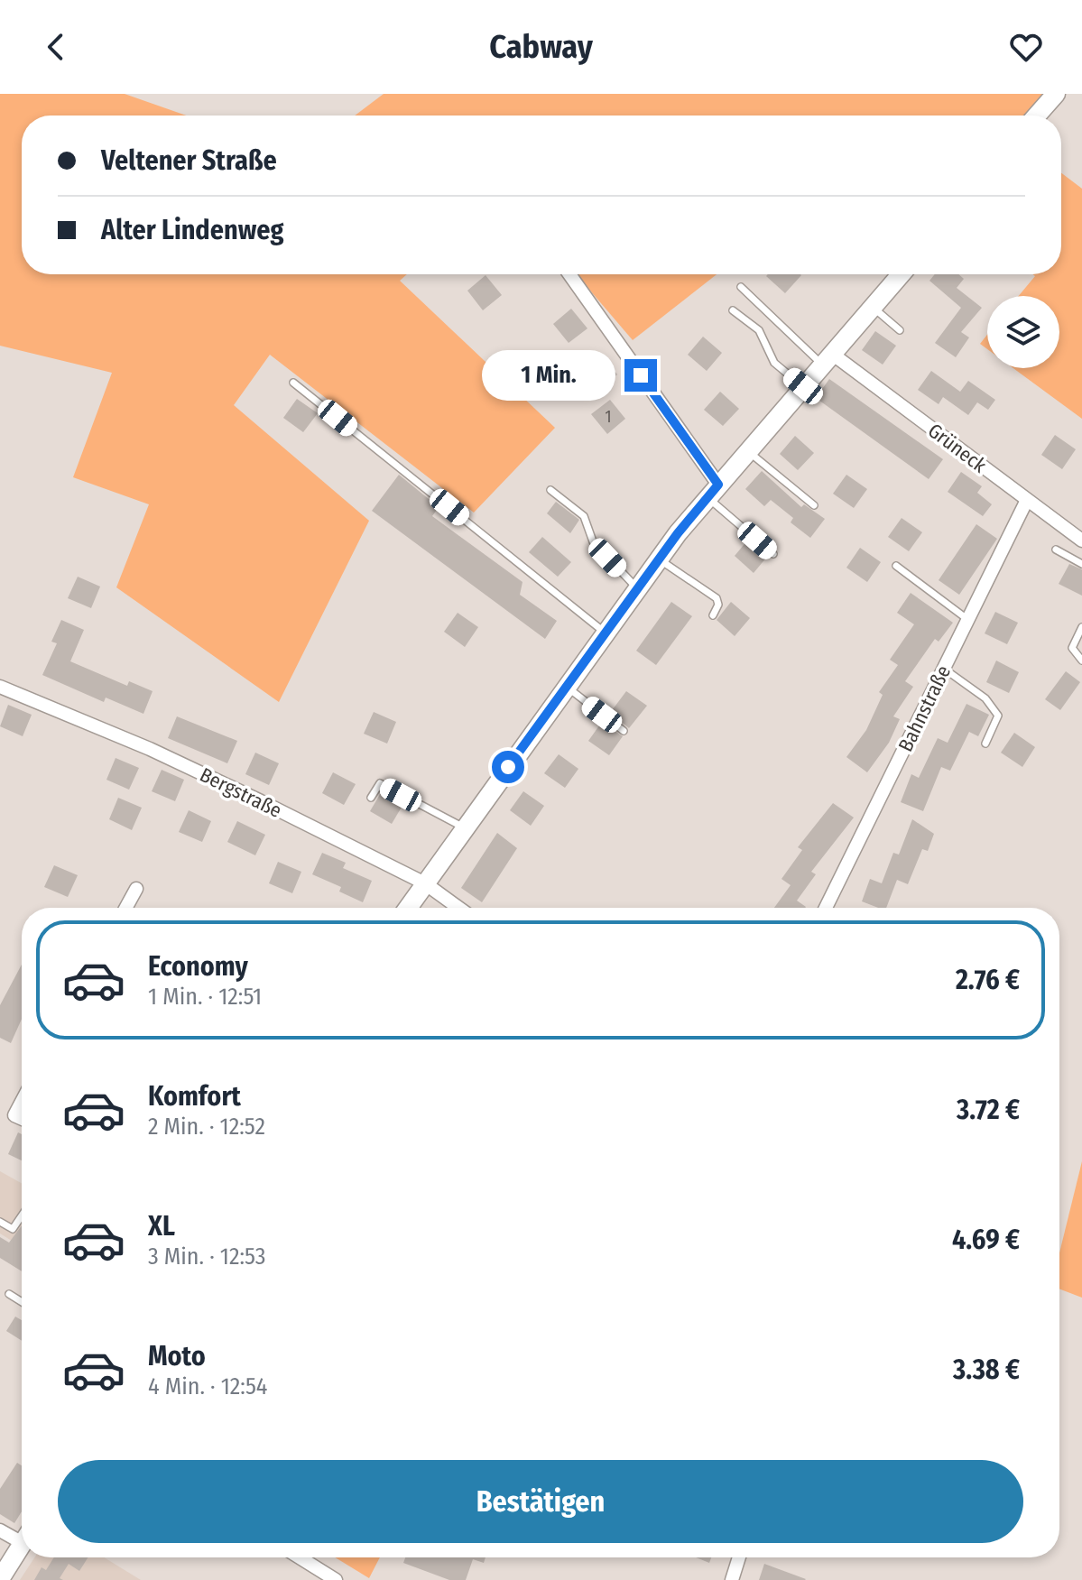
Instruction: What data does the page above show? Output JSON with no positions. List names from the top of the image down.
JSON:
{
  "streets": {
    "street": ["Grüneck", "Bahnstraße", "Bergstraße"]
  },
  "crossings": [
    ["Grüneck", "Bahnstraße"]
  ],
  "house_numbers": ["1"],
  "page": {
    "header": "Cabway",
    "banner": ["Veltener Straße", "Alter Lindenweg"],
    "bubble": "1 Min.",
    "list": [
      {
        "name": "Economy",
        "note": "1 Min. · 12:51",
        "value": "2.76 €"
      },
      {
        "name": "Komfort",
        "note": "2 Min. · 12:52",
        "value": "3.72 €"
      },
      {
        "name": "XL",
        "note": "3 Min. · 12:53",
        "value": "4.69 €"
      },
      {
        "name": "Moto",
        "note": "4 Min. · 12:54",
        "value": "3.38 €"
      }
    ],
    "buttons": "Bestätigen"
  }
}
